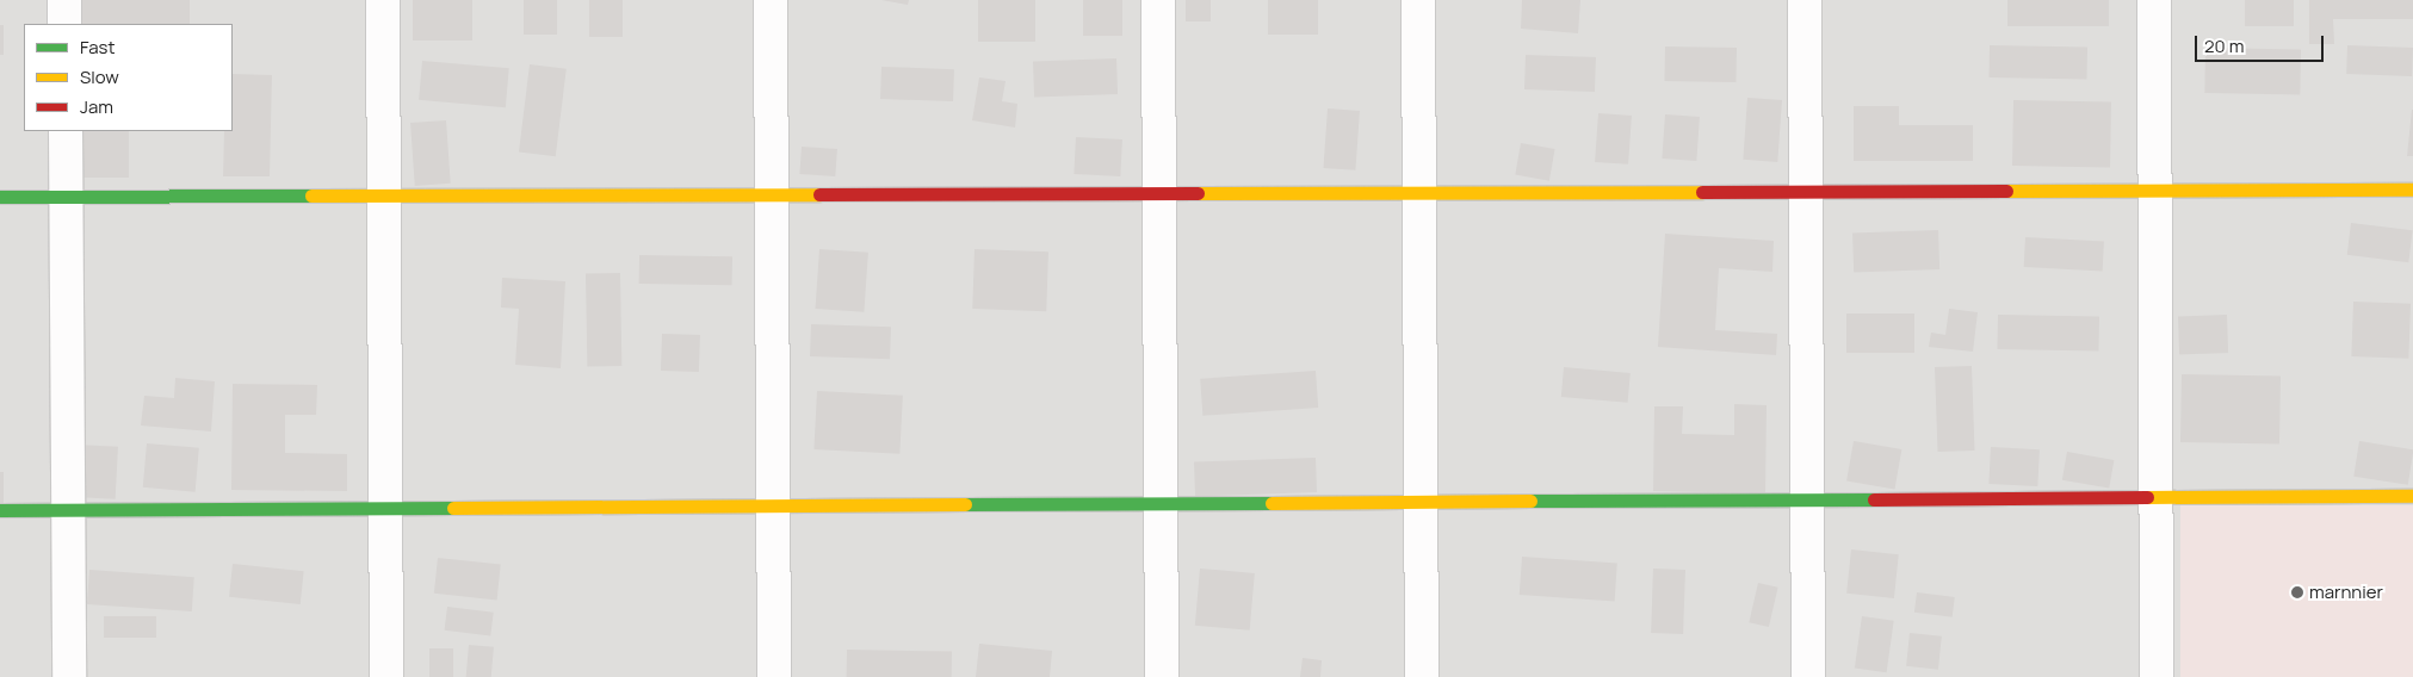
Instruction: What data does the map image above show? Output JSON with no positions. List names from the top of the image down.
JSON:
{
  "places": ["marnnier"],
  "legend": ["Fast", "Slow", "Jam"],
  "scale_bar": "20 m"
}
